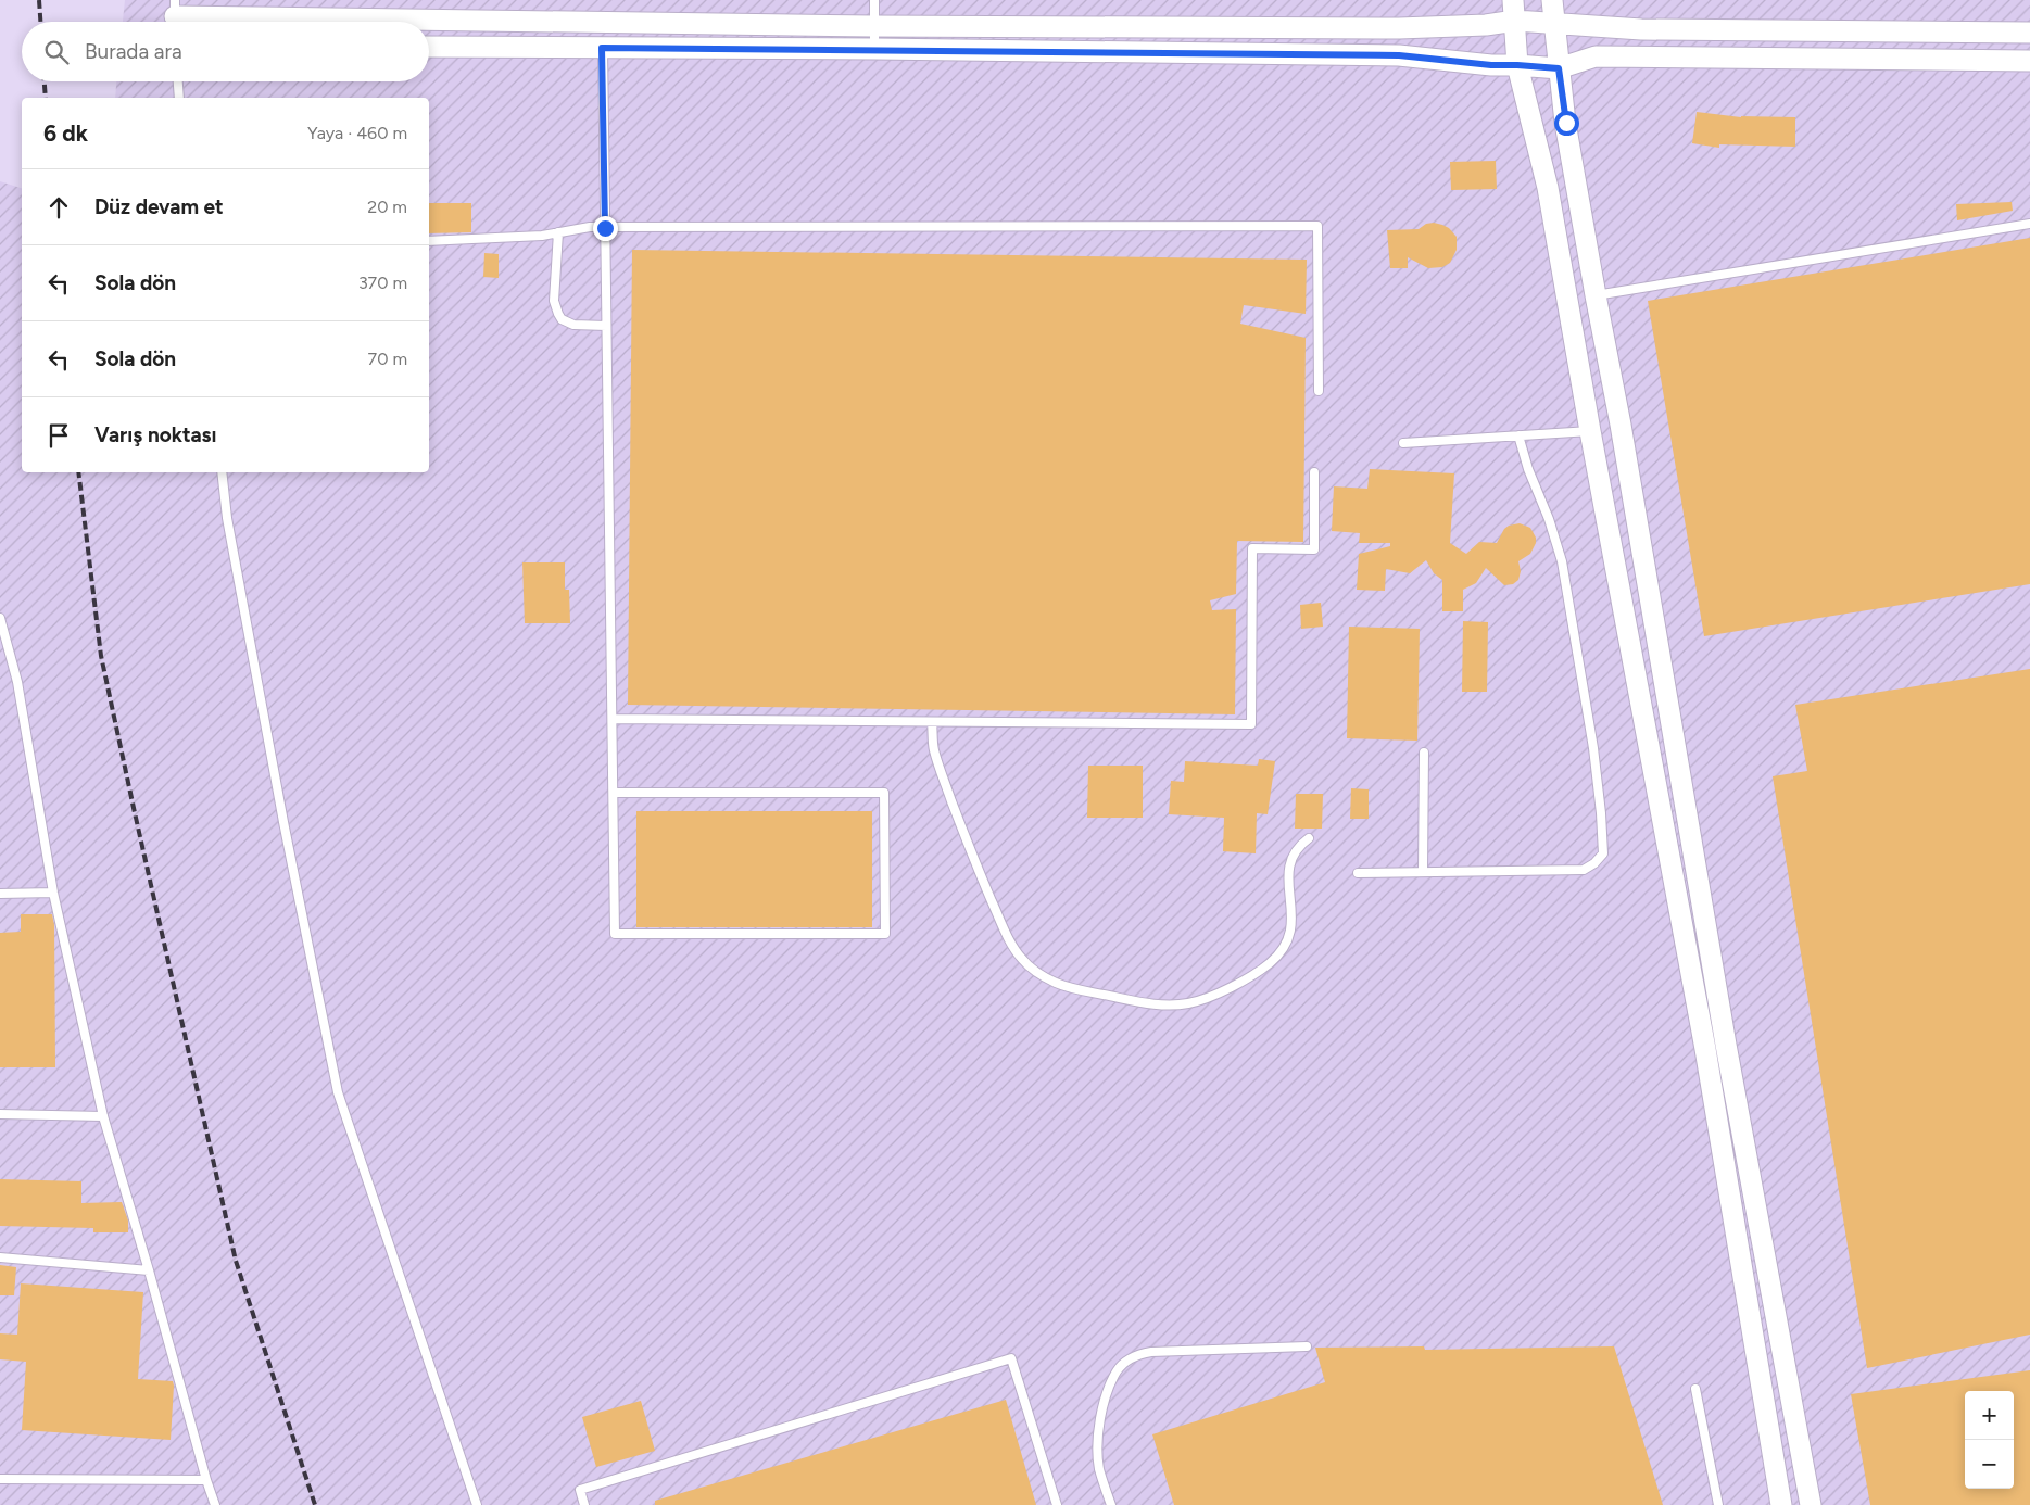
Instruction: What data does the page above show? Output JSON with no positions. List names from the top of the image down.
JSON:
{
  "page": {
    "search": "Burada ara",
    "heading": ["6 dk", "Yaya · 460 m"],
    "list": [
      ["Düz devam et", "20 m"],
      ["Sola dön", "370 m"],
      ["Sola dön", "70 m"],
      "Varış noktası"
    ],
    "map_buttons": ["+", "−"]
  }
}
